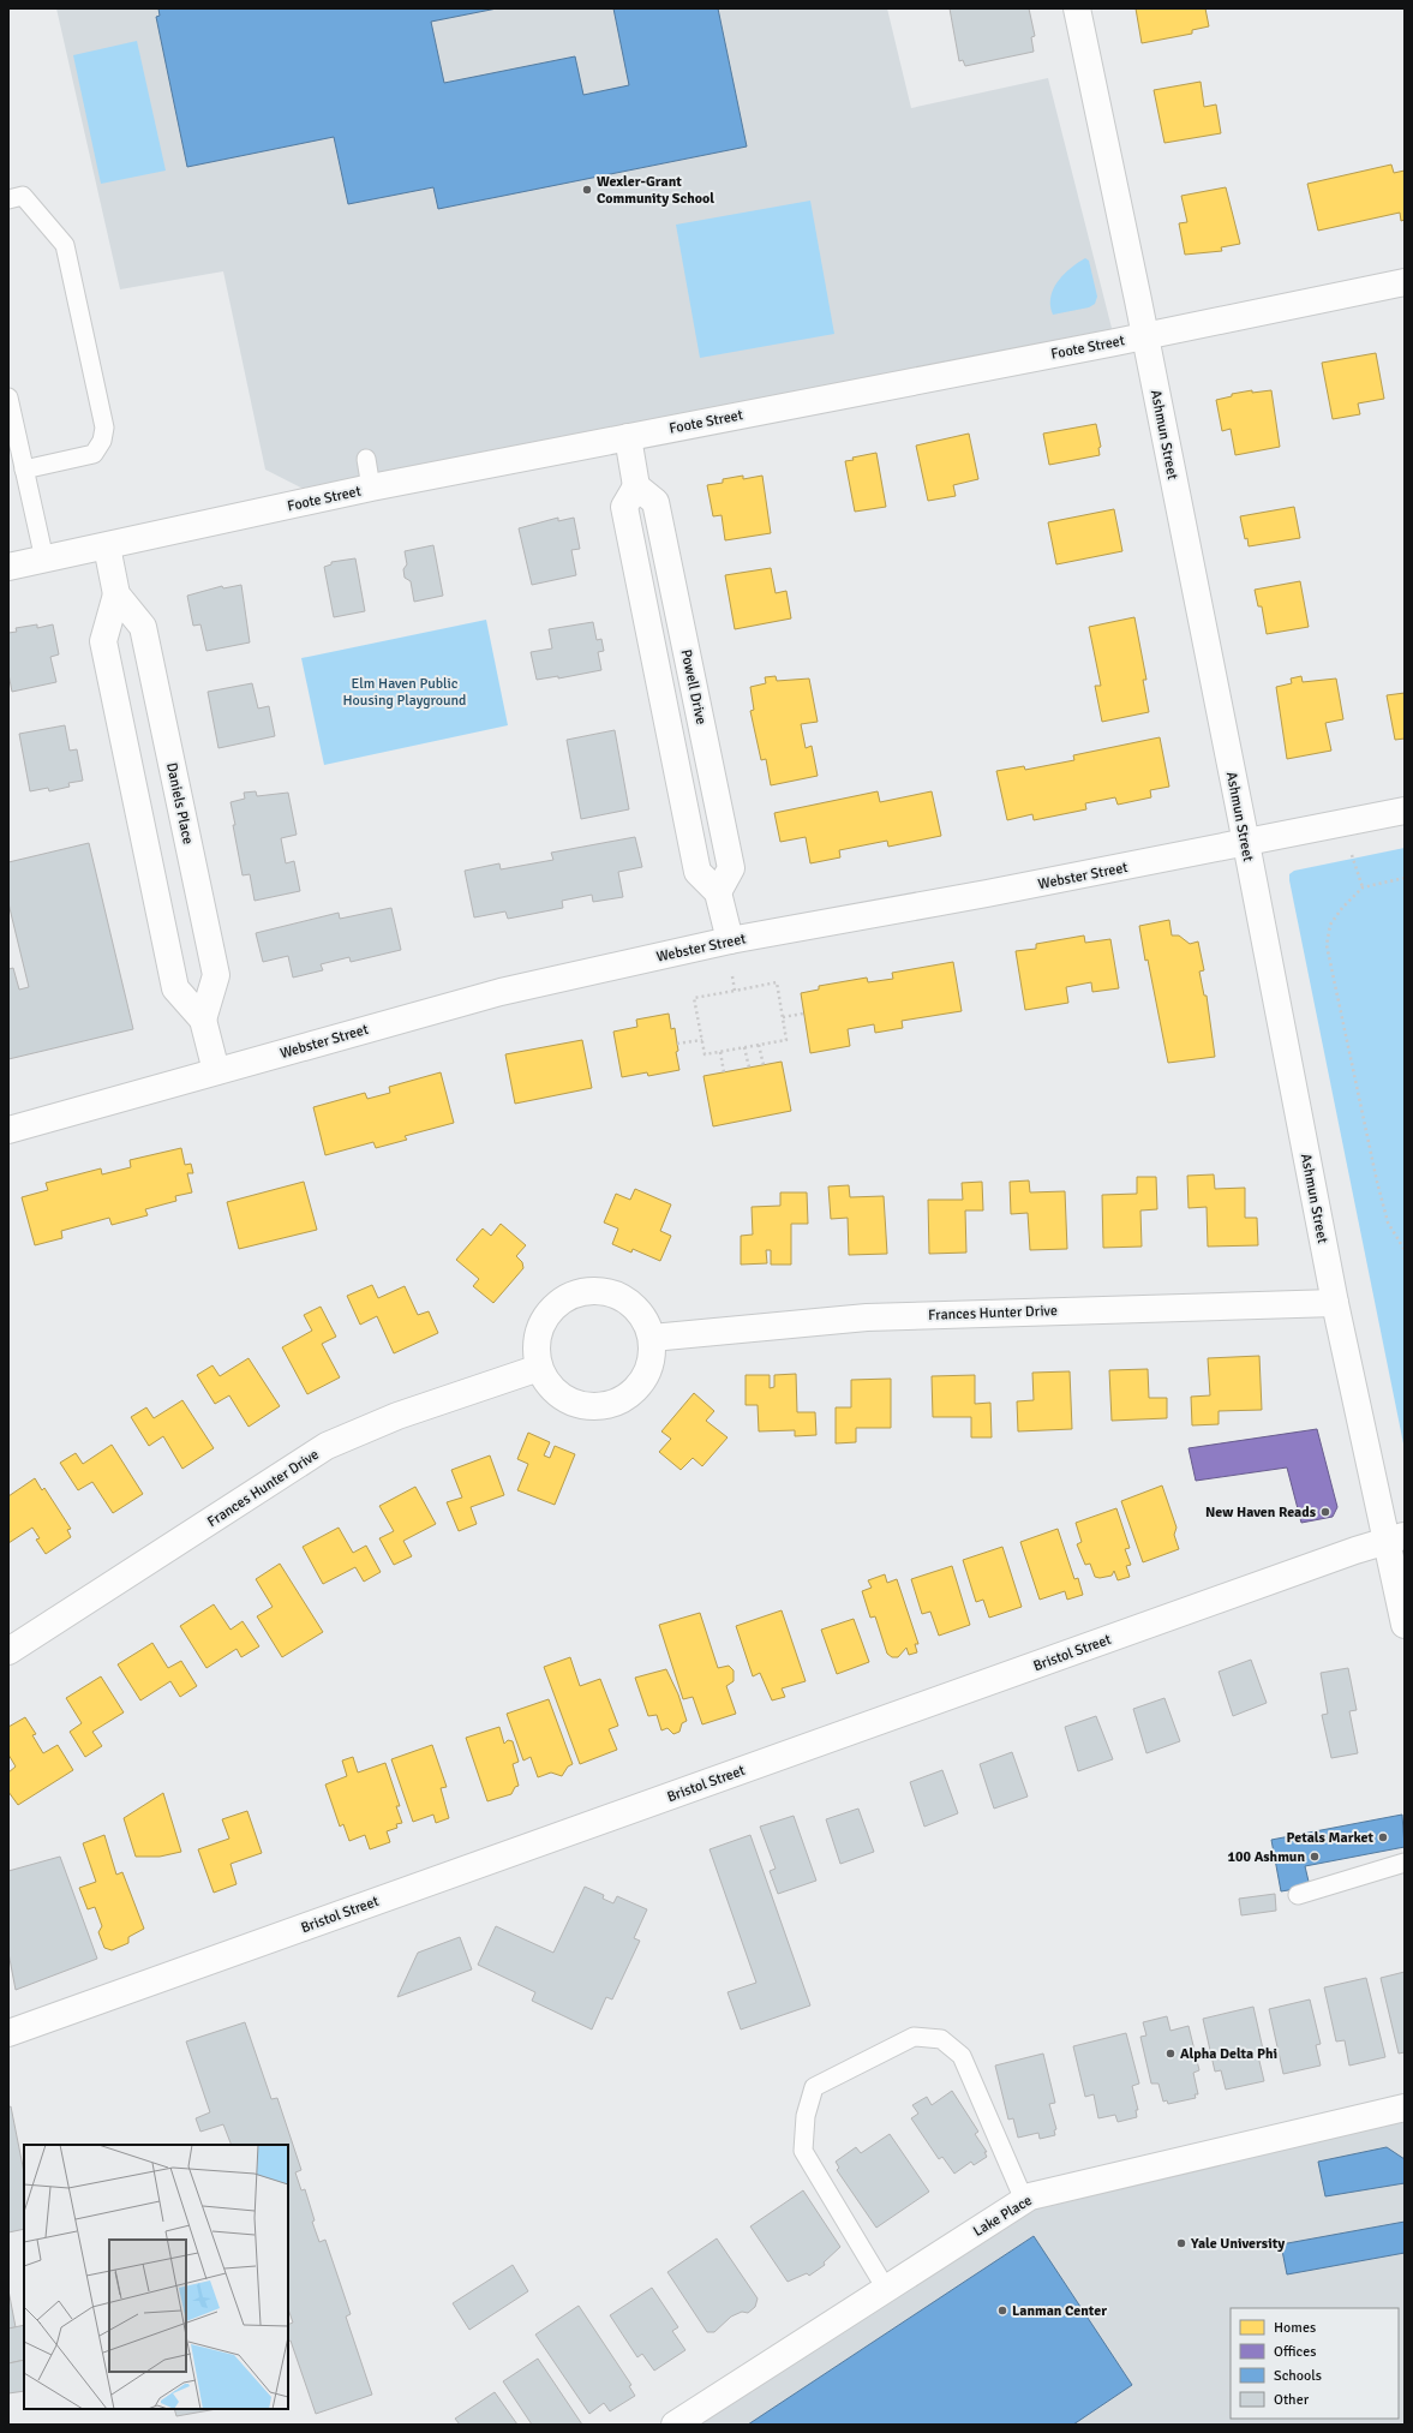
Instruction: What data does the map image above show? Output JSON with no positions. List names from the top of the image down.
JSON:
{
  "streets": {
    "street": [
      "Foote Street",
      "Ashmun Street",
      "Daniels Place",
      "Webster Street",
      "Frances Hunter Drive",
      "Bristol Street",
      "Lake Place"
    ]
  },
  "crossings": [
    ["Foote Street", "Ashmun Street"],
    ["Foote Street", "Daniels Place"],
    ["Ashmun Street", "Webster Street"],
    ["Ashmun Street", "Frances Hunter Drive"],
    ["Ashmun Street", "Bristol Street"],
    ["Daniels Place", "Webster Street"]
  ],
  "parks": ["Elm Haven Public Housing Playground"],
  "places": [
    "Wexler-Grant Community School",
    "New Haven Reads",
    "Petals Market",
    "100 Ashmun",
    "Alpha Delta Phi",
    "Yale University",
    "Lanman Center"
  ],
  "legend": [
    "Homes",
    "Offices",
    "Schools",
    "Other"
  ]
}
